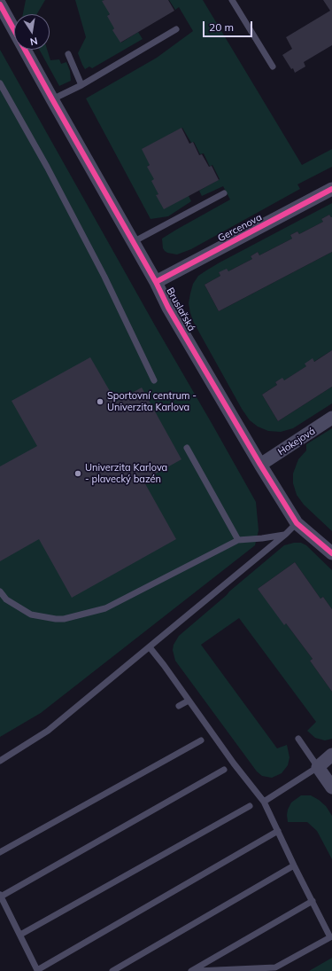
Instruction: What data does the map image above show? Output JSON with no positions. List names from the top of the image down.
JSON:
{
  "streets": {
    "street": ["Gercenova", "Bruslařská", "Hokejová"]
  },
  "crossings": [
    ["Gercenova", "Bruslařská"],
    ["Bruslařská", "Hokejová"]
  ],
  "places": ["Sportovní centrum - Univerzita Karlova", "Univerzita Karlova - plavecký bazén"],
  "scale_bar": "20 m",
  "north": "bottom"
}
